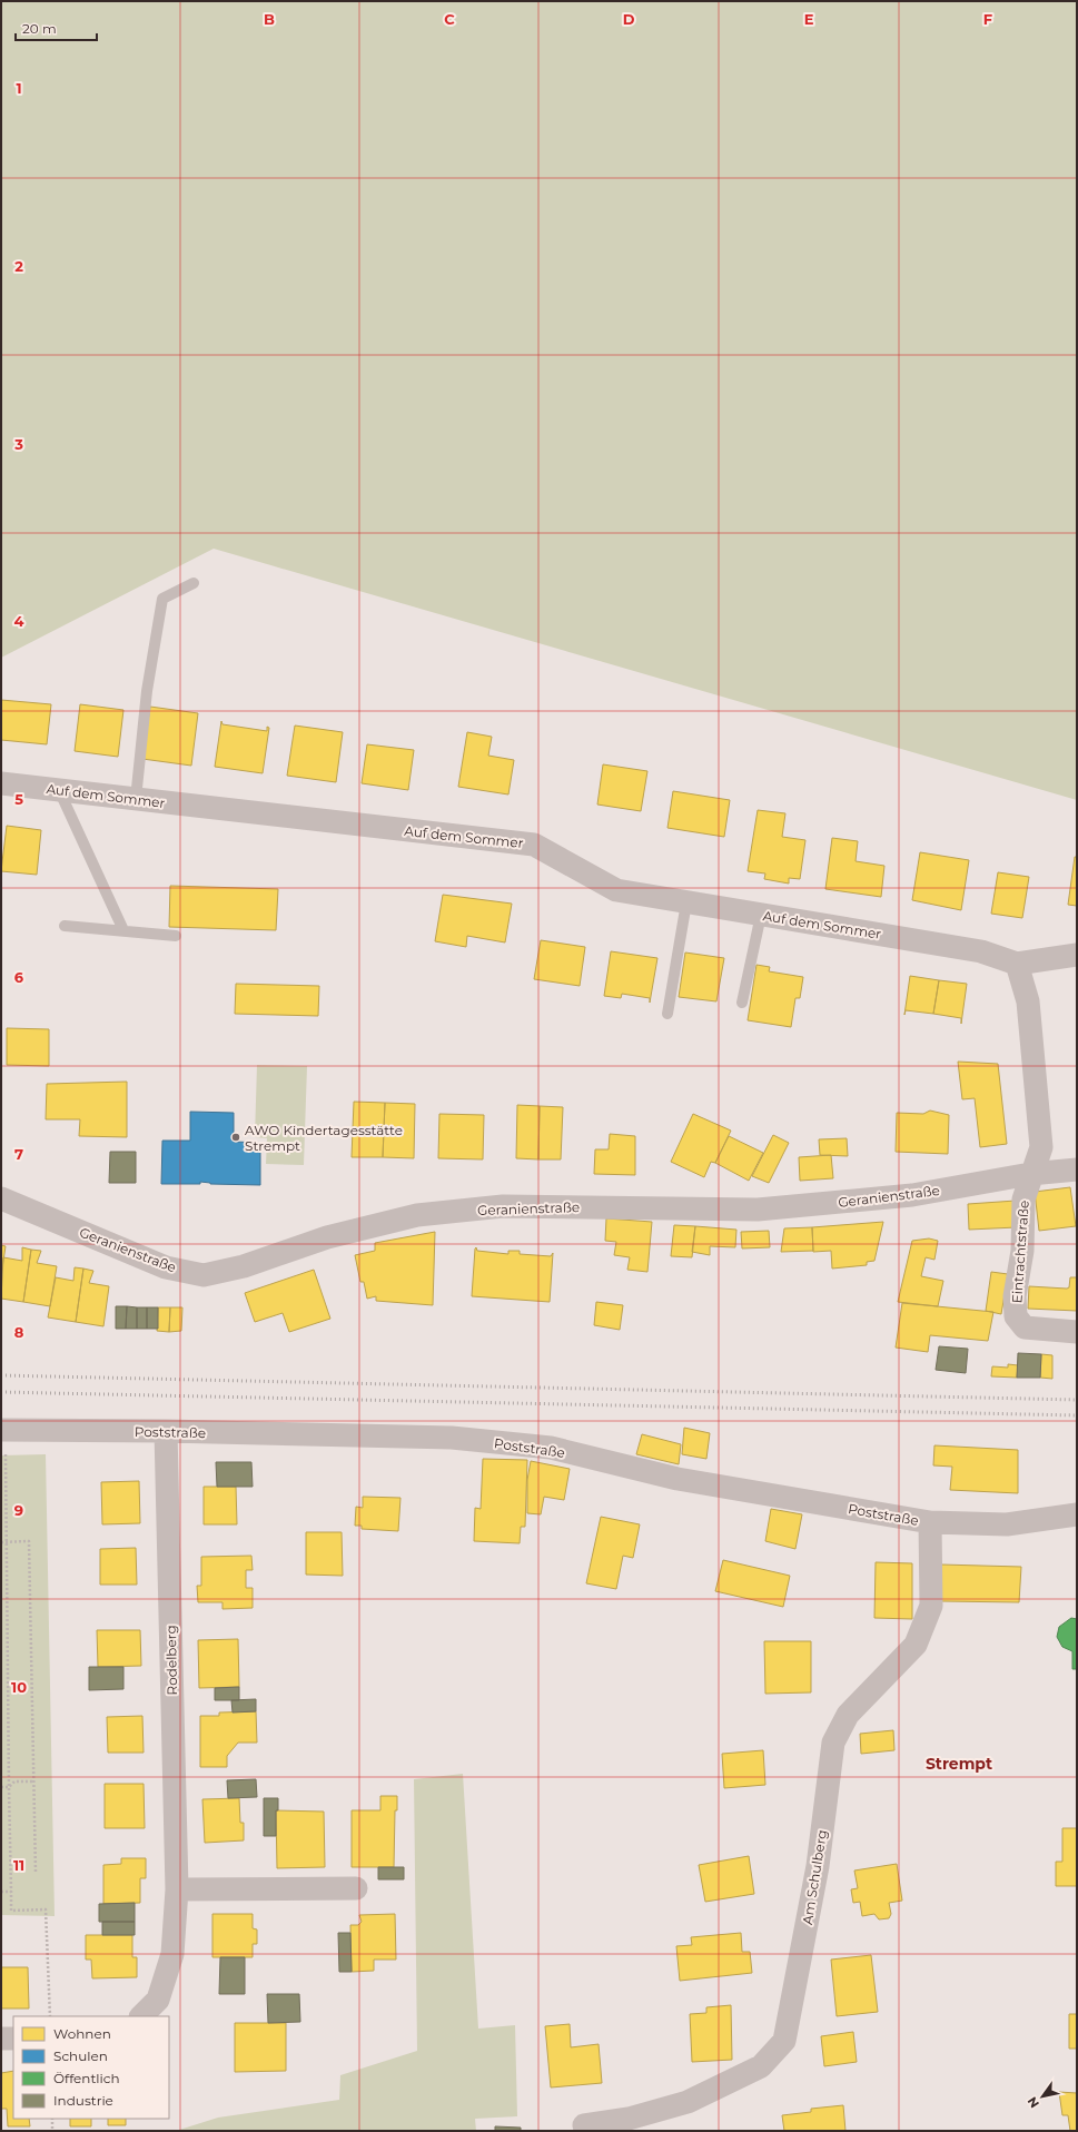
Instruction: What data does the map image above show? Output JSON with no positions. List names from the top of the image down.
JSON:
{
  "streets": {
    "street": [
      "Auf dem Sommer",
      "Geranienstraße",
      "Eintrachtstraße",
      "Poststraße",
      "Rodelberg",
      "Am Schulberg"
    ]
  },
  "crossings": [
    ["Geranienstraße", "Eintrachtstraße"],
    ["Poststraße", "Rodelberg"],
    ["Poststraße", "Am Schulberg"]
  ],
  "districts": ["Strempt"],
  "places": ["AWO Kindertagesstätte Strempt"],
  "legend": [
    "Wohnen",
    "Schulen",
    "Öffentlich",
    "Industrie"
  ],
  "scale_bar": "20 m",
  "north": "bottom left",
  "grid": {
    "columns": [
      "B",
      "C",
      "D",
      "E",
      "F"
    ],
    "rows": [
      "1",
      "2",
      "3",
      "4",
      "5",
      "6",
      "7",
      "8",
      "9",
      "10",
      "11"
    ]
  }
}
